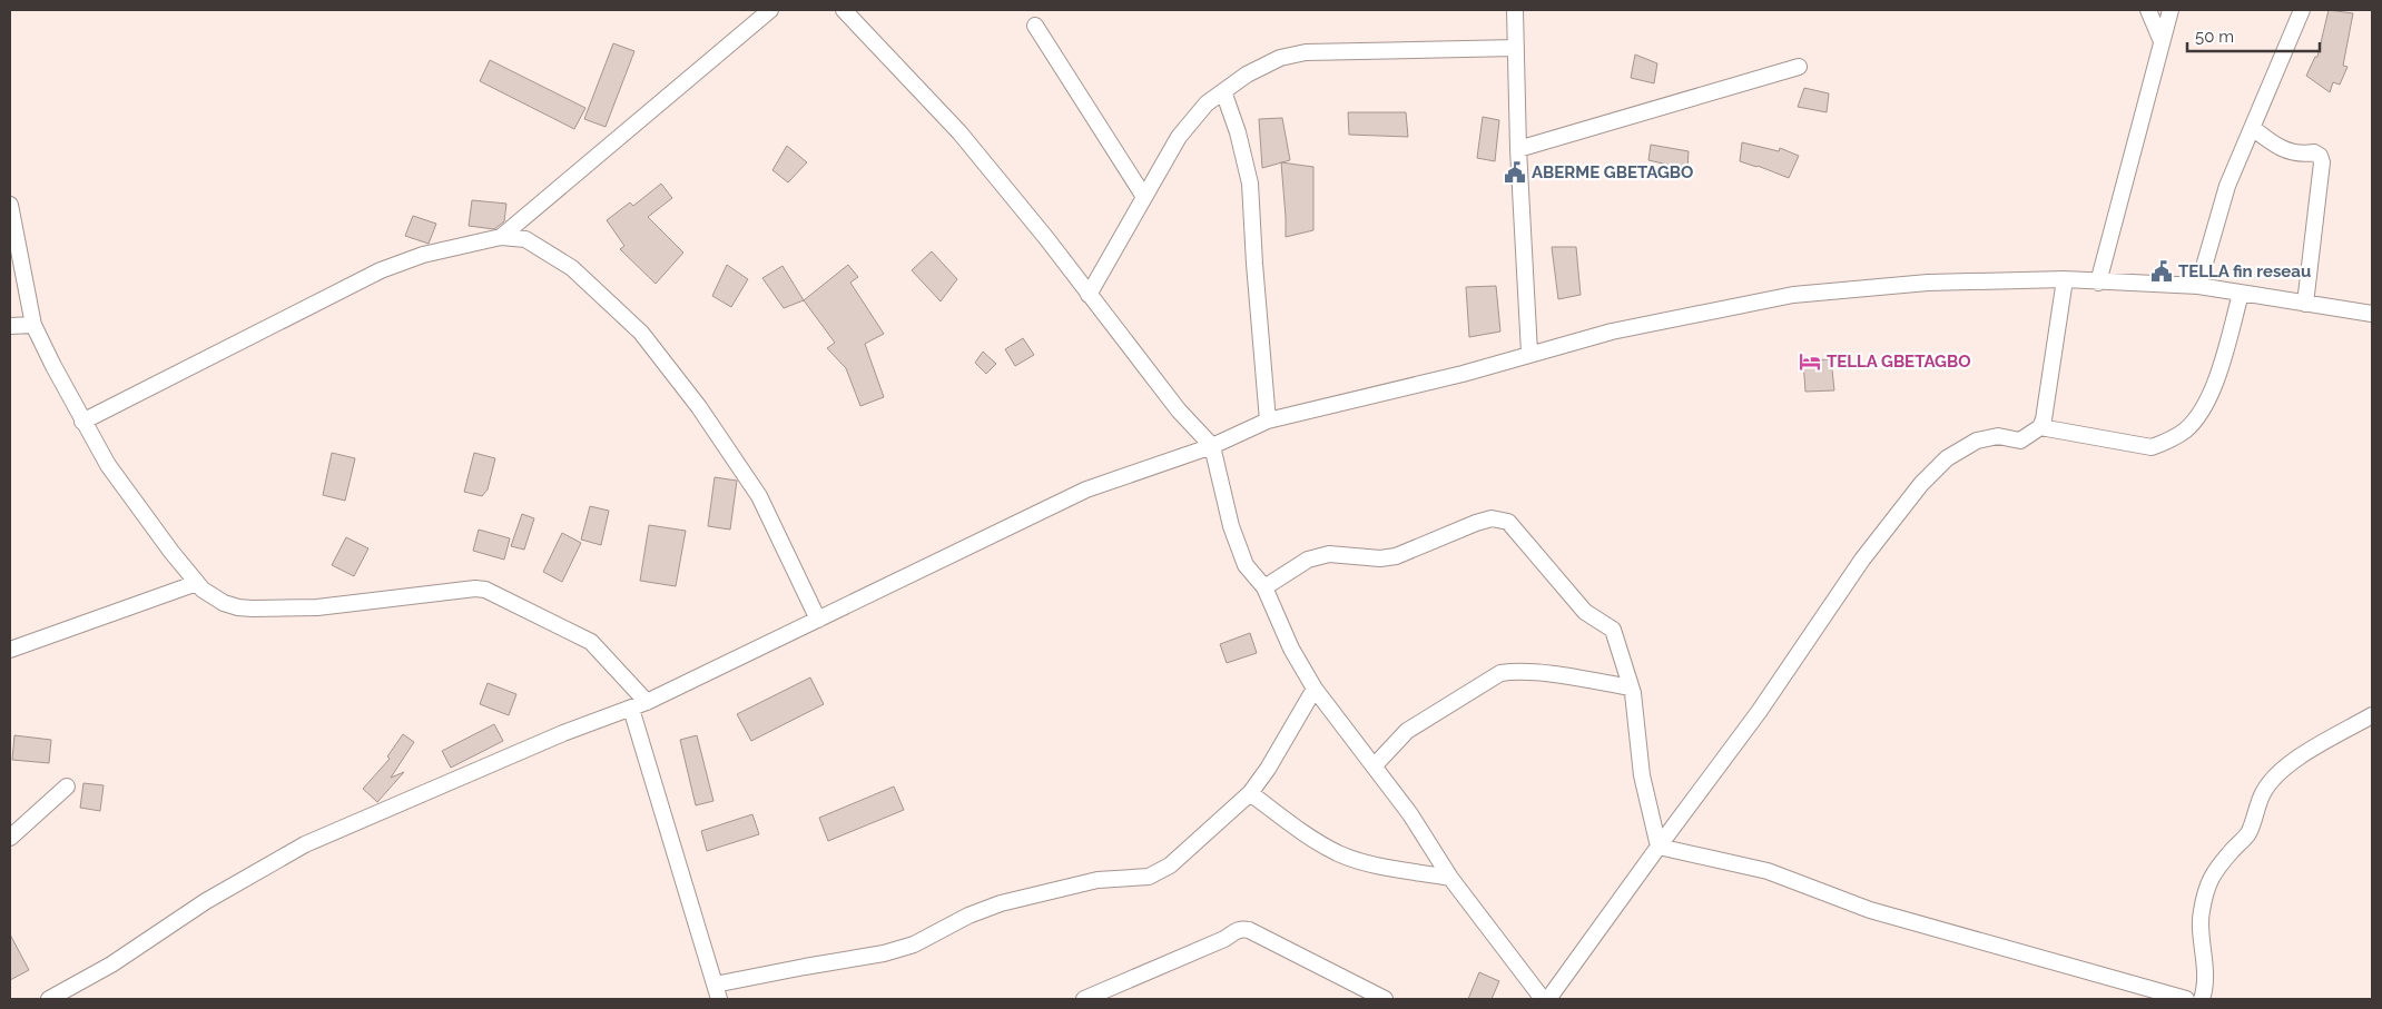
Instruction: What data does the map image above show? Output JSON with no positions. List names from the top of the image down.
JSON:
{
  "places": {
    "public building": ["ABERME GBETAGBO", "TELLA fin reseau"],
    "hotel": ["TELLA GBETAGBO"]
  },
  "scale_bar": "50 m"
}
